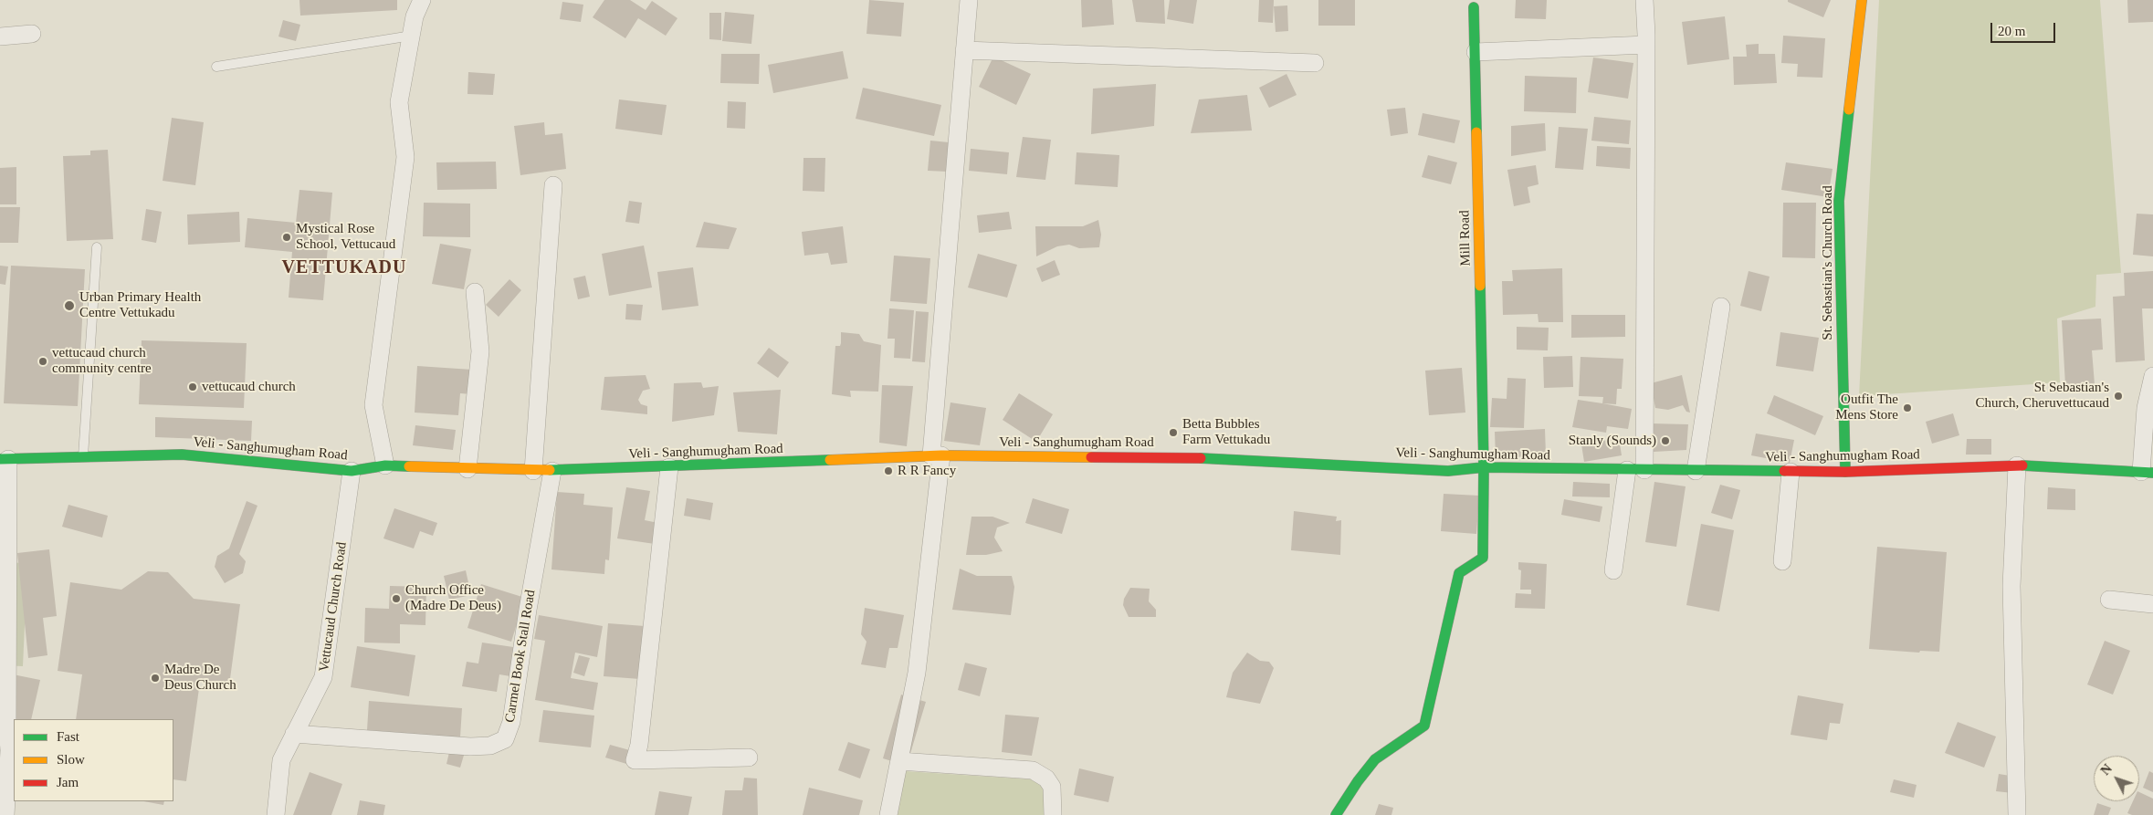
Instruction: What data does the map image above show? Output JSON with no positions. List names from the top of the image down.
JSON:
{
  "streets": {
    "main road": ["Mill Road", "St. Sebastian's Church Road", "Veli - Sanghumugham Road"],
    "street": ["Vettucaud Church Road", "Carmel Book Stall Road"]
  },
  "crossings": [
    ["Mill Road", "Veli - Sanghumugham Road"],
    ["St. Sebastian's Church Road", "Veli - Sanghumugham Road"],
    ["Veli - Sanghumugham Road", "Vettucaud Church Road"],
    ["Veli - Sanghumugham Road", "Carmel Book Stall Road"],
    ["Vettucaud Church Road", "Carmel Book Stall Road"]
  ],
  "districts": ["VETTUKADU"],
  "places": [
    "Mystical Rose School, Vettucaud",
    "Urban Primary Health Centre Vettukadu",
    "vettucaud church community centre",
    "vettucaud church",
    "St Sebastian's Church, Cheruvettucaud",
    "Outfit The Mens Store",
    "Betta Bubbles Farm Vettukadu",
    "Stanly (Sounds)",
    "R R Fancy",
    "Church Office (Madre De Deus)",
    "Madre De Deus Church"
  ],
  "legend": ["Fast", "Slow", "Jam"],
  "scale_bar": "20 m",
  "north": "top left"
}
